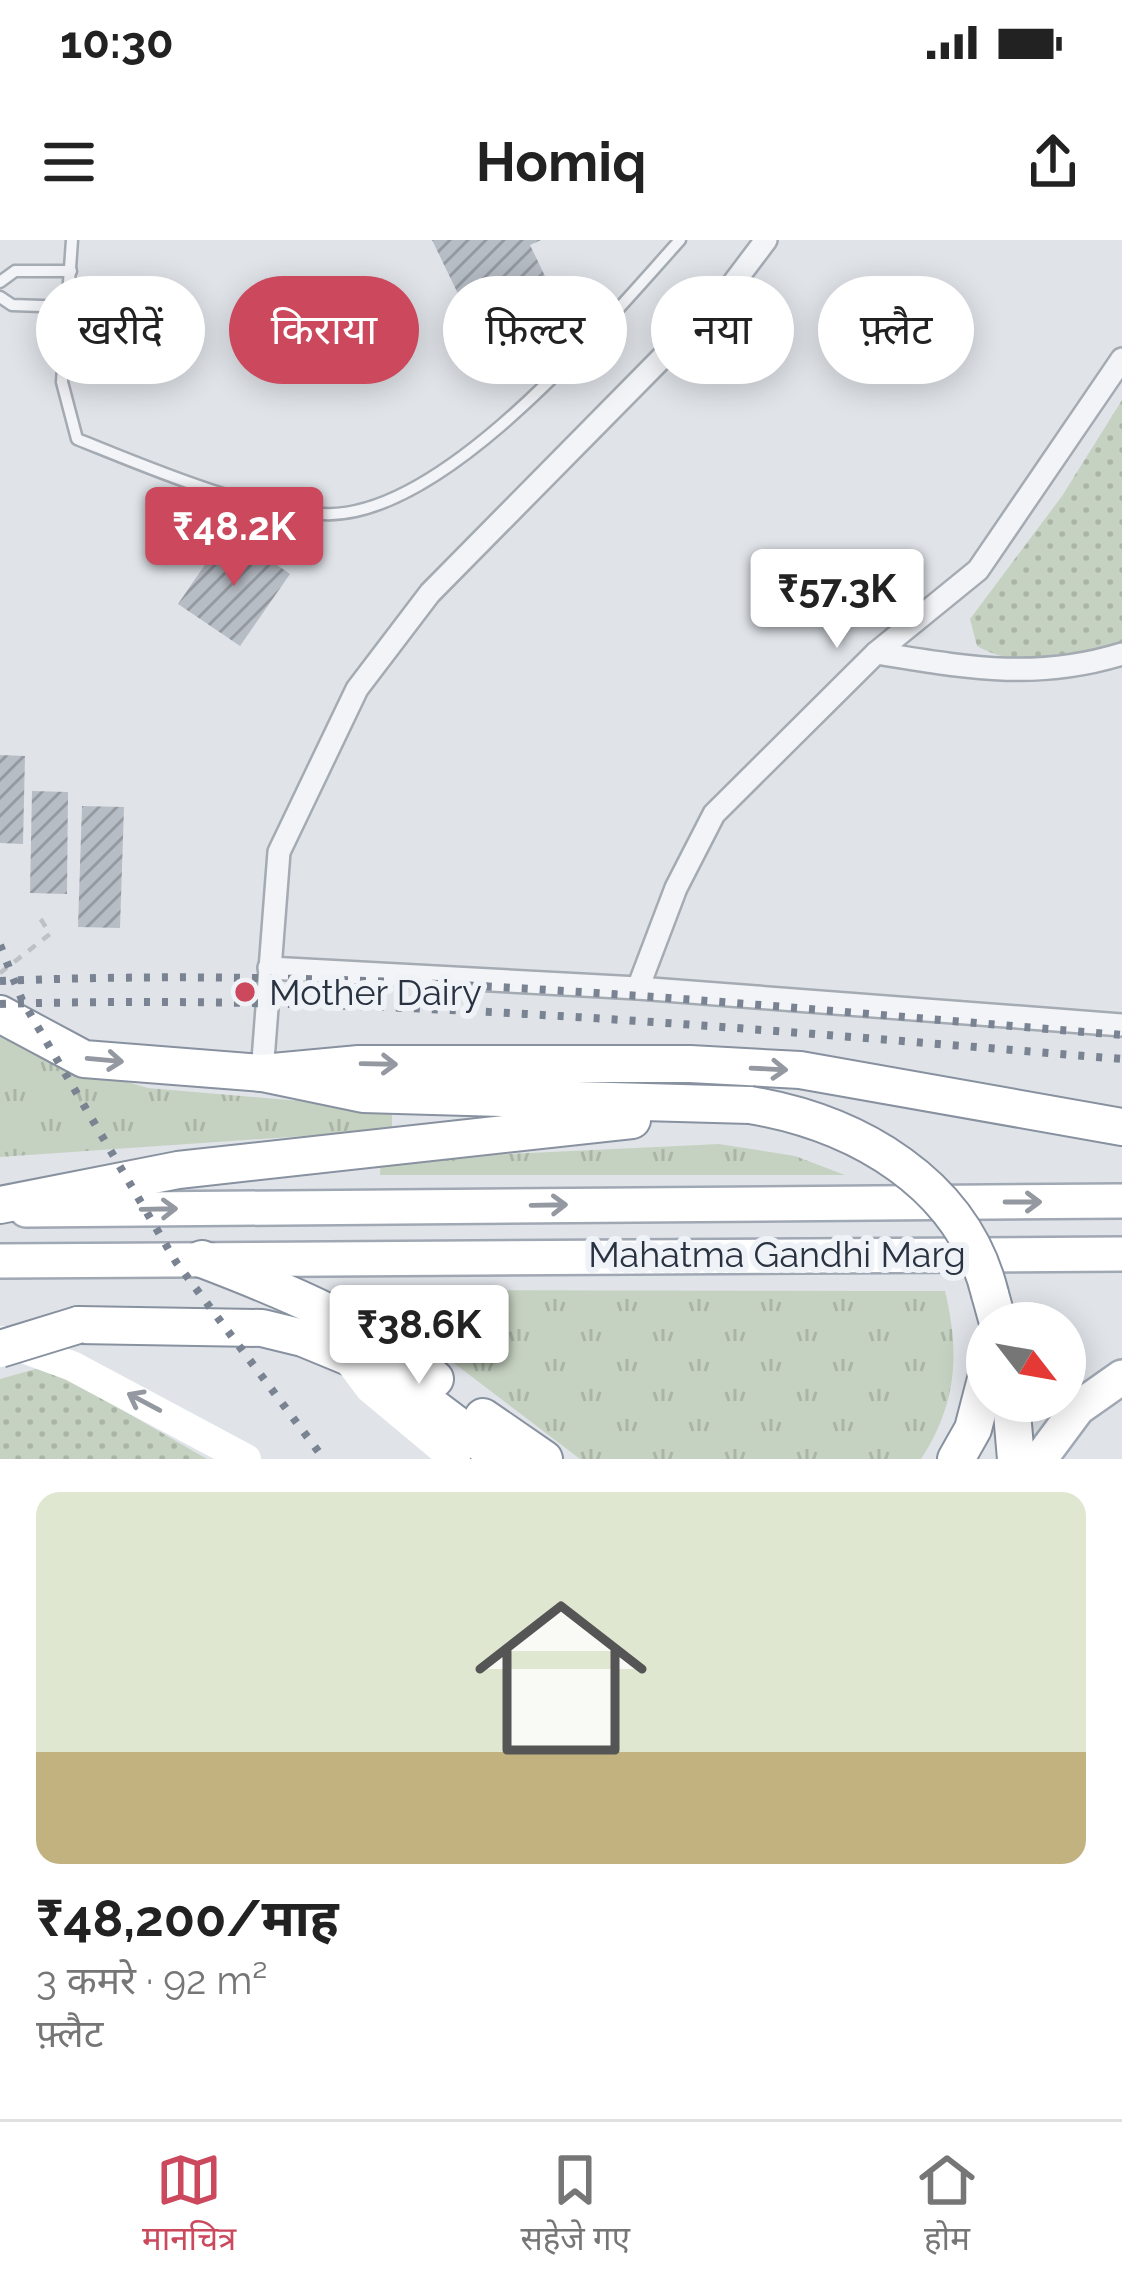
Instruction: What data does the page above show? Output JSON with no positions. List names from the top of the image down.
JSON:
{
  "streets": {
    "main road": ["Mahatma Gandhi Marg"]
  },
  "places": ["Mother Dairy"],
  "north": "bottom right",
  "page": {
    "status": "10:30",
    "header": "Homiq",
    "chip": [
      "खरीदें",
      "किराया",
      "फ़िल्टर",
      "नया",
      "फ़्लैट"
    ],
    "price": ["₹48.2K", "₹57.3K", "₹38.6K"],
    "list": [
      {
        "name": "₹48,200/माह",
        "note": "3 कमरे · 92 m² · फ़्लैट"
      }
    ],
    "tabs": ["मानचित्र", "सहेजे गए", "होम"]
  }
}
